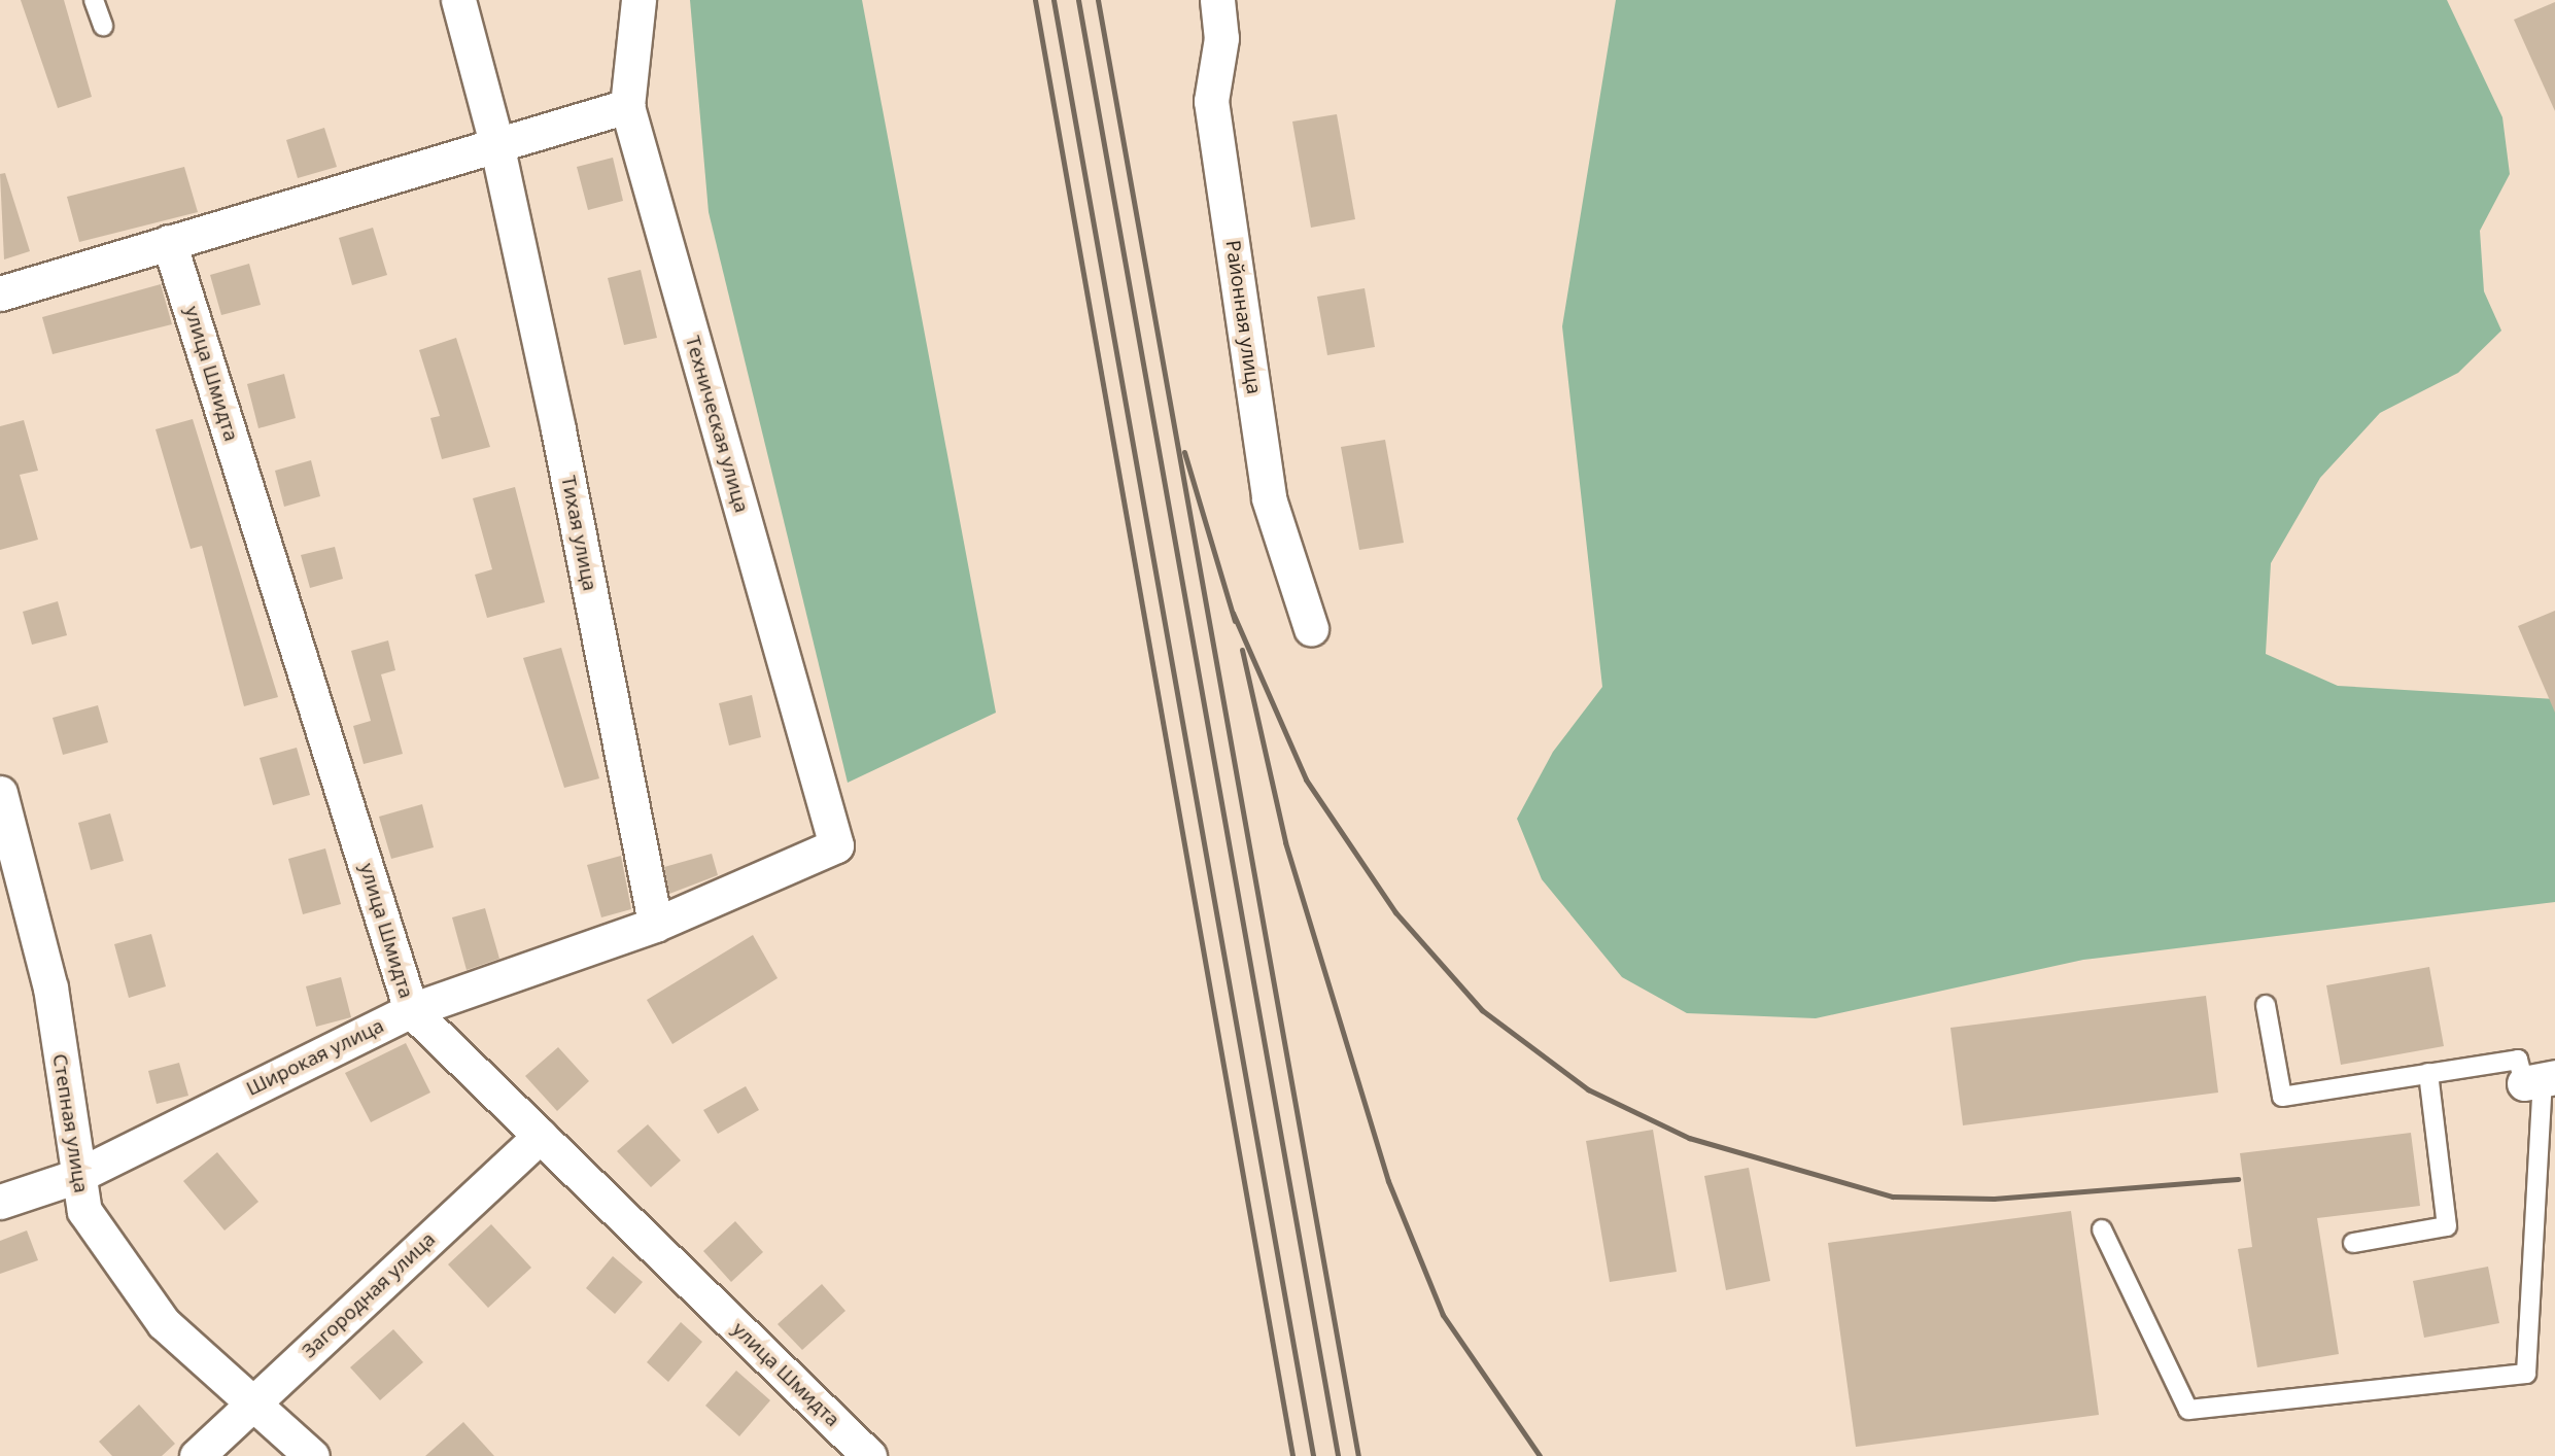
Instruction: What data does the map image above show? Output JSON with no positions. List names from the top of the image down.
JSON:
{
  "streets": {
    "street": [
      "Районная улица",
      "улица Шмидта",
      "Техническая улица",
      "Тихая улица",
      "Широкая улица",
      "Степная улица",
      "Загородная улица"
    ]
  },
  "crossings": [
    ["улица Шмидта", "Широкая улица"],
    ["улица Шмидта", "Загородная улица"],
    ["Техническая улица", "Широкая улица"],
    ["Тихая улица", "Широкая улица"],
    ["Широкая улица", "Степная улица"],
    ["Степная улица", "Загородная улица"]
  ]
}
